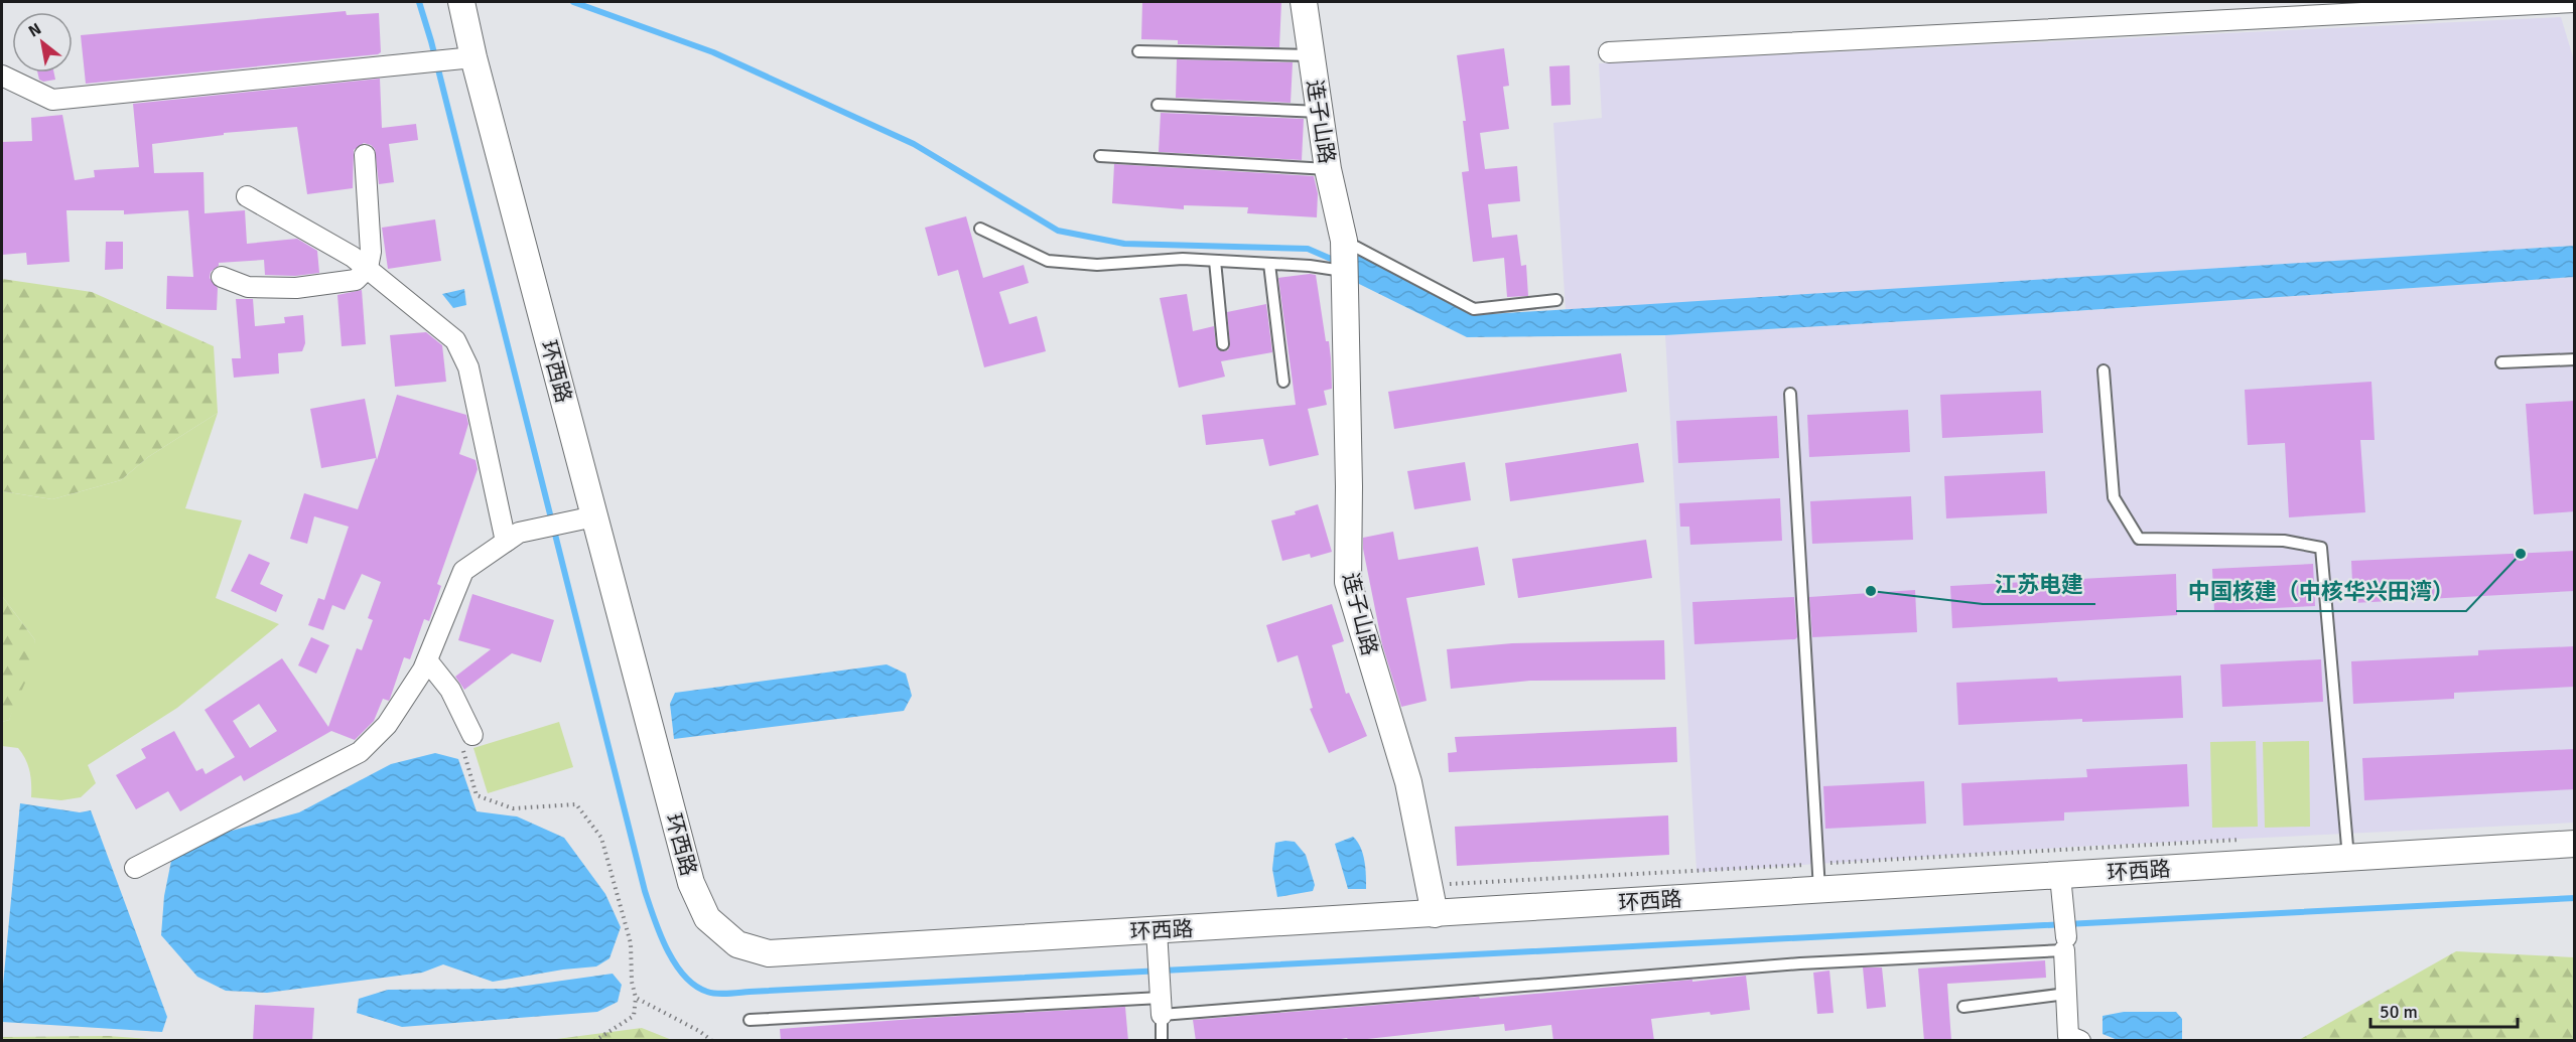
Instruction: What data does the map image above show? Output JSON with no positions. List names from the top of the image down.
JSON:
{
  "streets": {
    "street": ["连子山路", "环西路"]
  },
  "crossings": [
    ["连子山路", "环西路"]
  ],
  "places": ["中国核建（中核华兴田湾）", "江苏电建"],
  "scale_bar": "50 m",
  "north": "top left"
}
